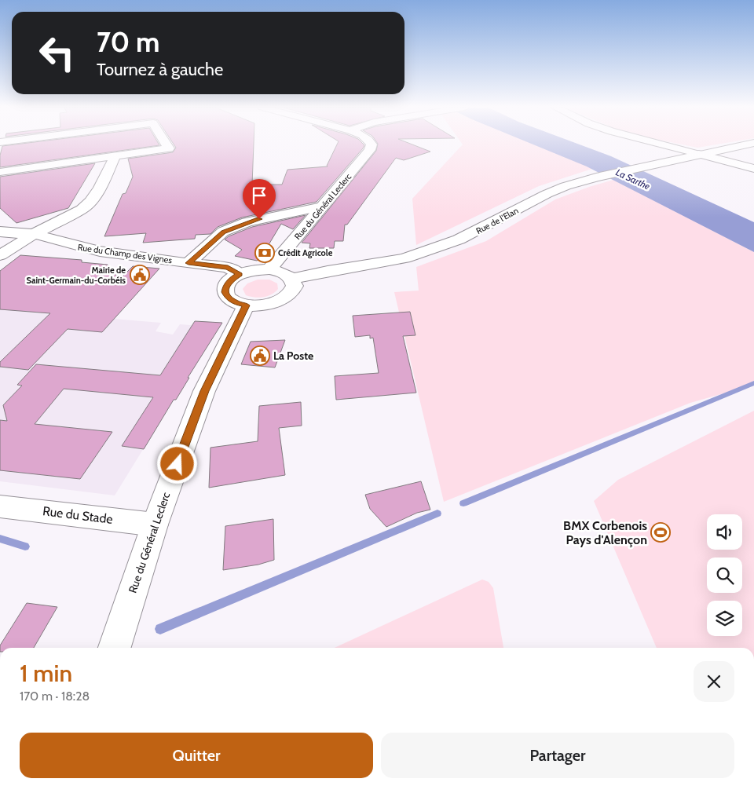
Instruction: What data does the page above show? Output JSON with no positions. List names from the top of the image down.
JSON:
{
  "streets": {
    "street": [
      "Rue du Général Leclerc",
      "Rue de l'Elan",
      "Rue du Champ des Vignes",
      "Rue du Stade"
    ]
  },
  "crossings": [
    ["Rue du Général Leclerc", "Rue du Stade"]
  ],
  "water": ["La Sarthe"],
  "places": {
    "bank": ["Crédit Agricole"],
    "public building": ["Mairie de Saint-Germain-du-Corbéis", "La Poste"],
    "sports": ["BMX Corbenois Pays d'Alençon"]
  },
  "page": {
    "turn": ["70 m", "Tournez à gauche"],
    "heading": ["1 min", "170 m · 18:28"],
    "buttons": ["Quitter", "Partager"]
  }
}
